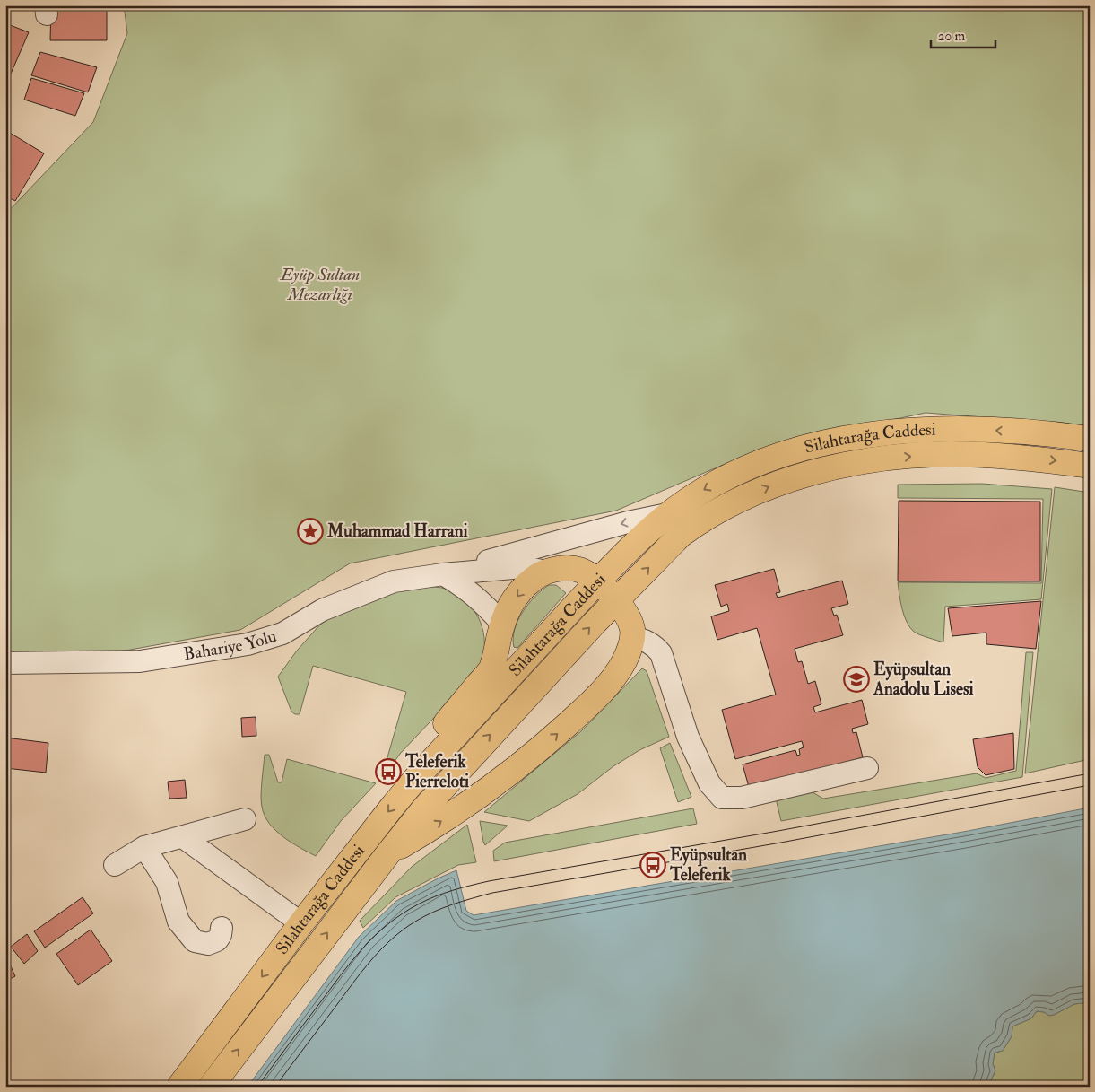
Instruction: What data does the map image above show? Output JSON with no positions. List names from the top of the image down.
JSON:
{
  "streets": {
    "main road": ["Silahtarağa Caddesi"],
    "street": ["Bahariye Yolu"]
  },
  "parks": ["Eyüp Sultan Mezarlığı"],
  "places": {
    "place": ["Muhammad Harrani"],
    "school or university": ["Eyüpsultan Anadolu Lisesi"],
    "bus stop": ["Teleferik Pierreloti", "Eyüpsultan Teleferik"]
  },
  "scale_bar": "20 m"
}
